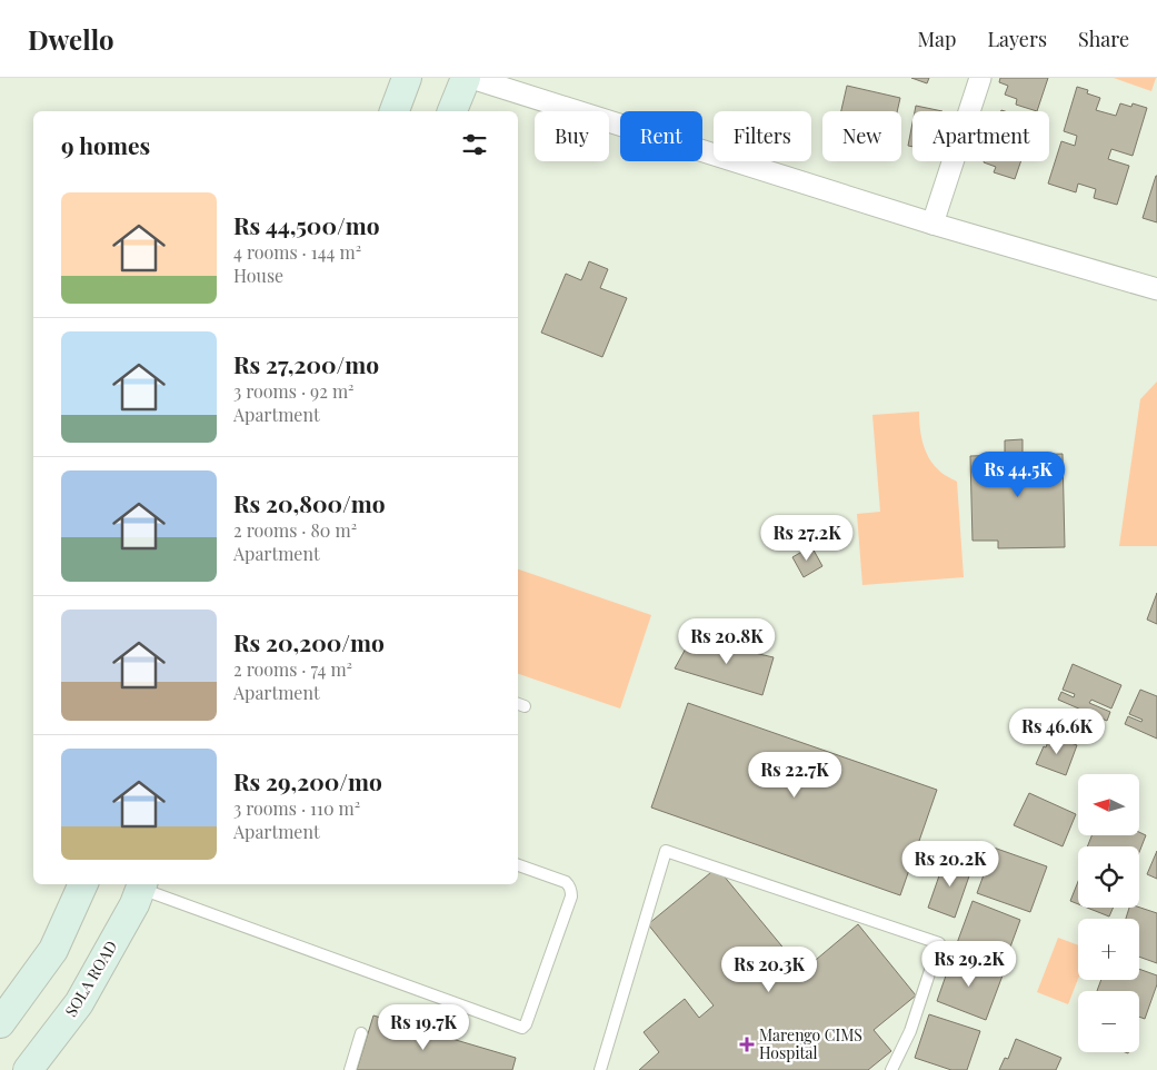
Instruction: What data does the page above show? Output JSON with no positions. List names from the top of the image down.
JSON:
{
  "streets": {
    "main road": ["SOLA ROAD"]
  },
  "places": {
    "health": ["Marengo CIMS Hospital"]
  },
  "north": "left",
  "page": {
    "header": "Dwello",
    "nav": ["Map", "Layers", "Share"],
    "chip": [
      "Buy",
      "Rent",
      "Filters",
      "New",
      "Apartment"
    ],
    "heading": "9 homes",
    "list": [
      {
        "name": "Rs 44,500/mo",
        "note": "4 rooms · 144 m² · House"
      },
      {
        "name": "Rs 27,200/mo",
        "note": "3 rooms · 92 m² · Apartment"
      },
      {
        "name": "Rs 20,800/mo",
        "note": "2 rooms · 80 m² · Apartment"
      },
      {
        "name": "Rs 20,200/mo",
        "note": "2 rooms · 74 m² · Apartment"
      },
      {
        "name": "Rs 29,200/mo",
        "note": "3 rooms · 110 m² · Apartment"
      }
    ],
    "price": [
      "Rs 44.5K",
      "Rs 27.2K",
      "Rs 20.8K",
      "Rs 46.6K",
      "Rs 22.7K",
      "Rs 20.2K",
      "Rs 29.2K",
      "Rs 20.3K",
      "Rs 19.7K"
    ],
    "map_buttons": ["+", "−"]
  }
}
